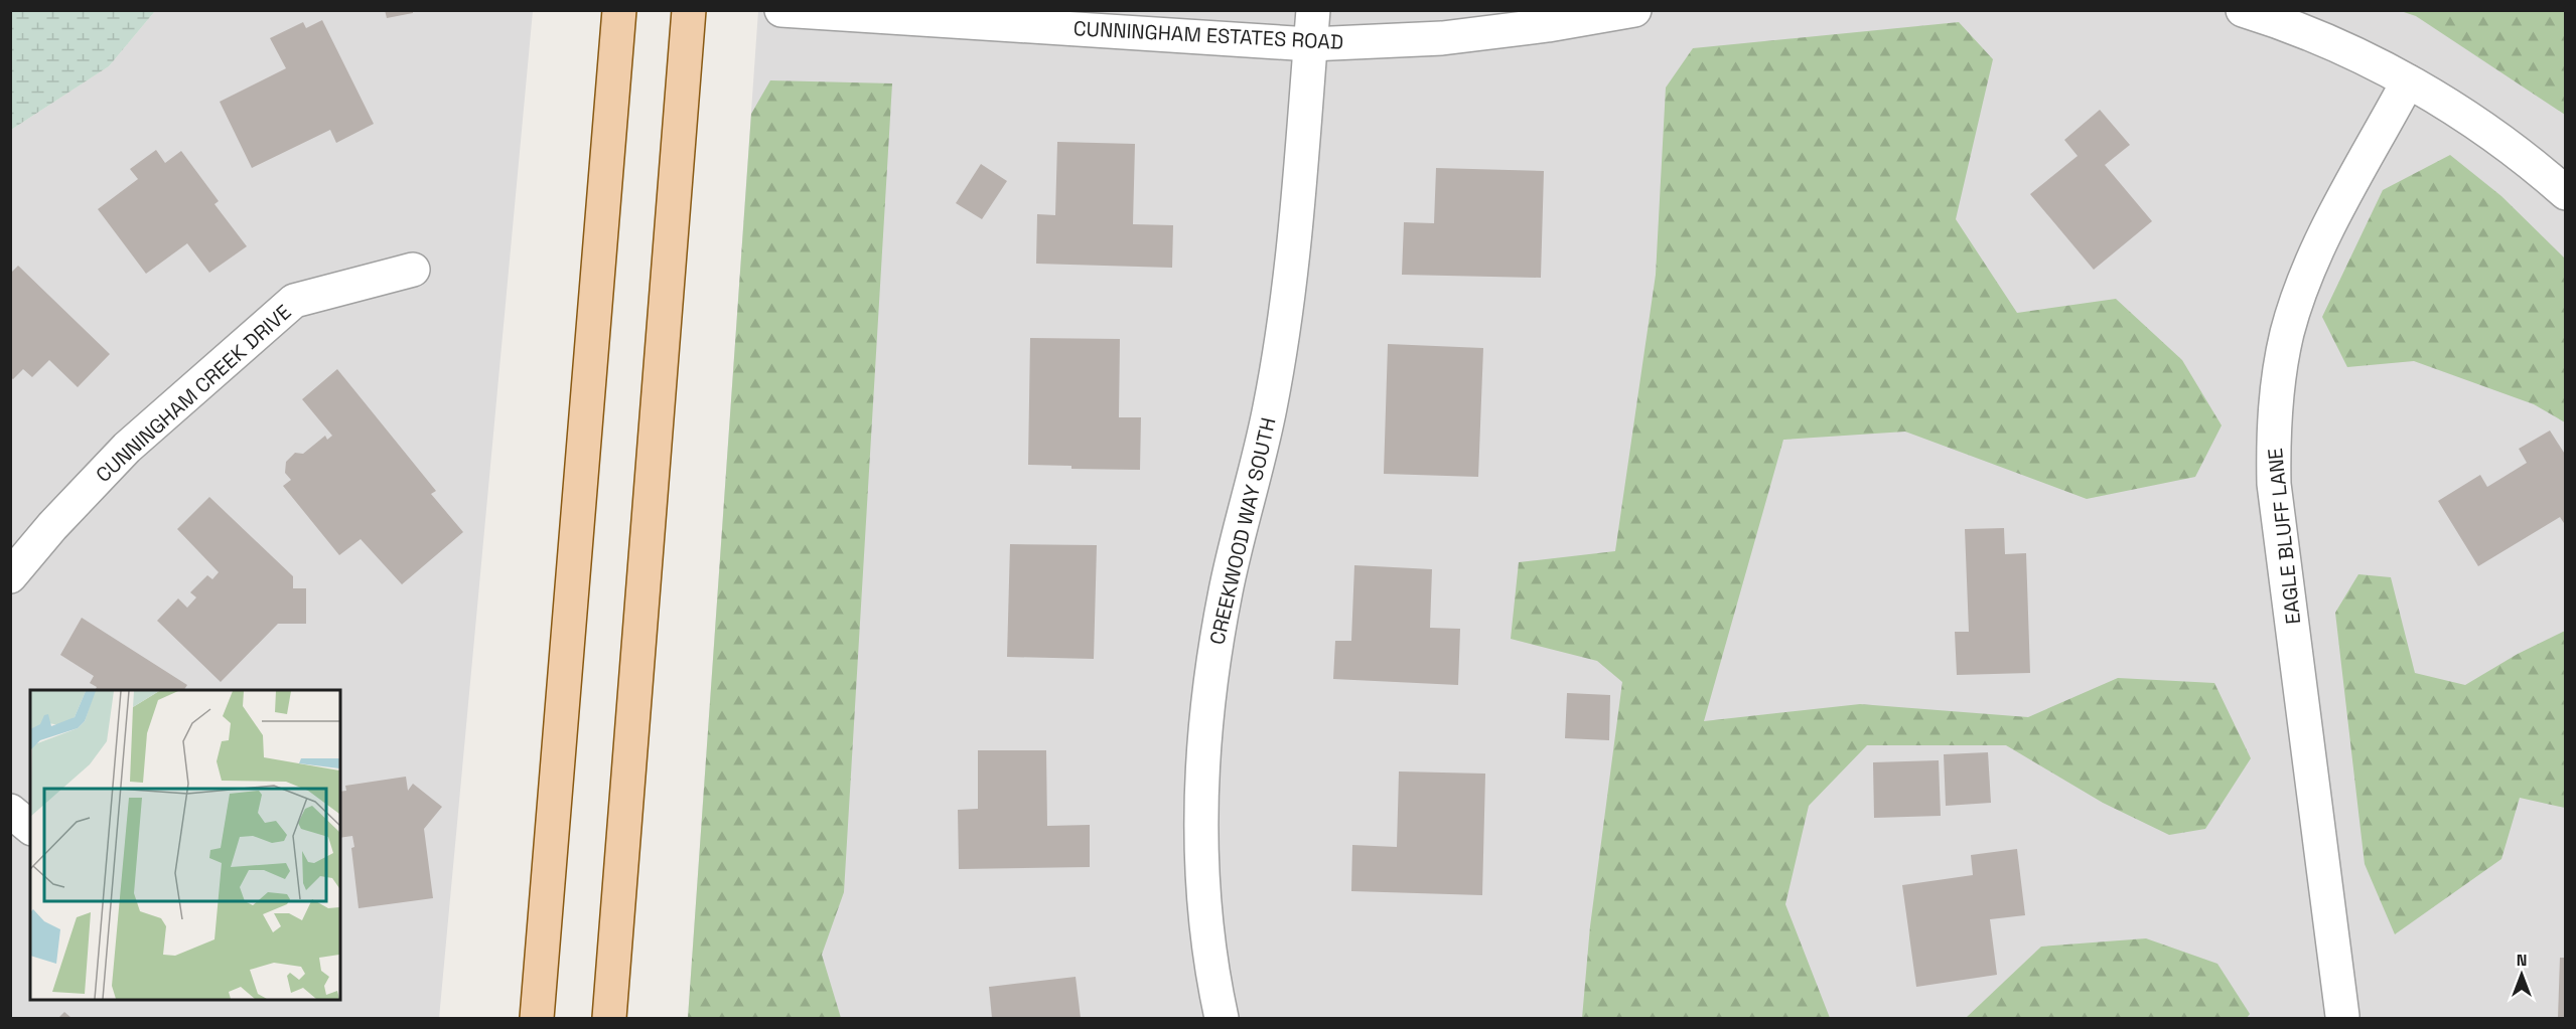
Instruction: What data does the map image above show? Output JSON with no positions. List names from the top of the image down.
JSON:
{
  "streets": {
    "street": [
      "CUNNINGHAM ESTATES ROAD",
      "CUNNINGHAM CREEK DRIVE",
      "CREEKWOOD WAY SOUTH",
      "EAGLE BLUFF LANE"
    ]
  },
  "crossings": [
    ["CUNNINGHAM ESTATES ROAD", "CREEKWOOD WAY SOUTH"]
  ],
  "north": "top"
}
